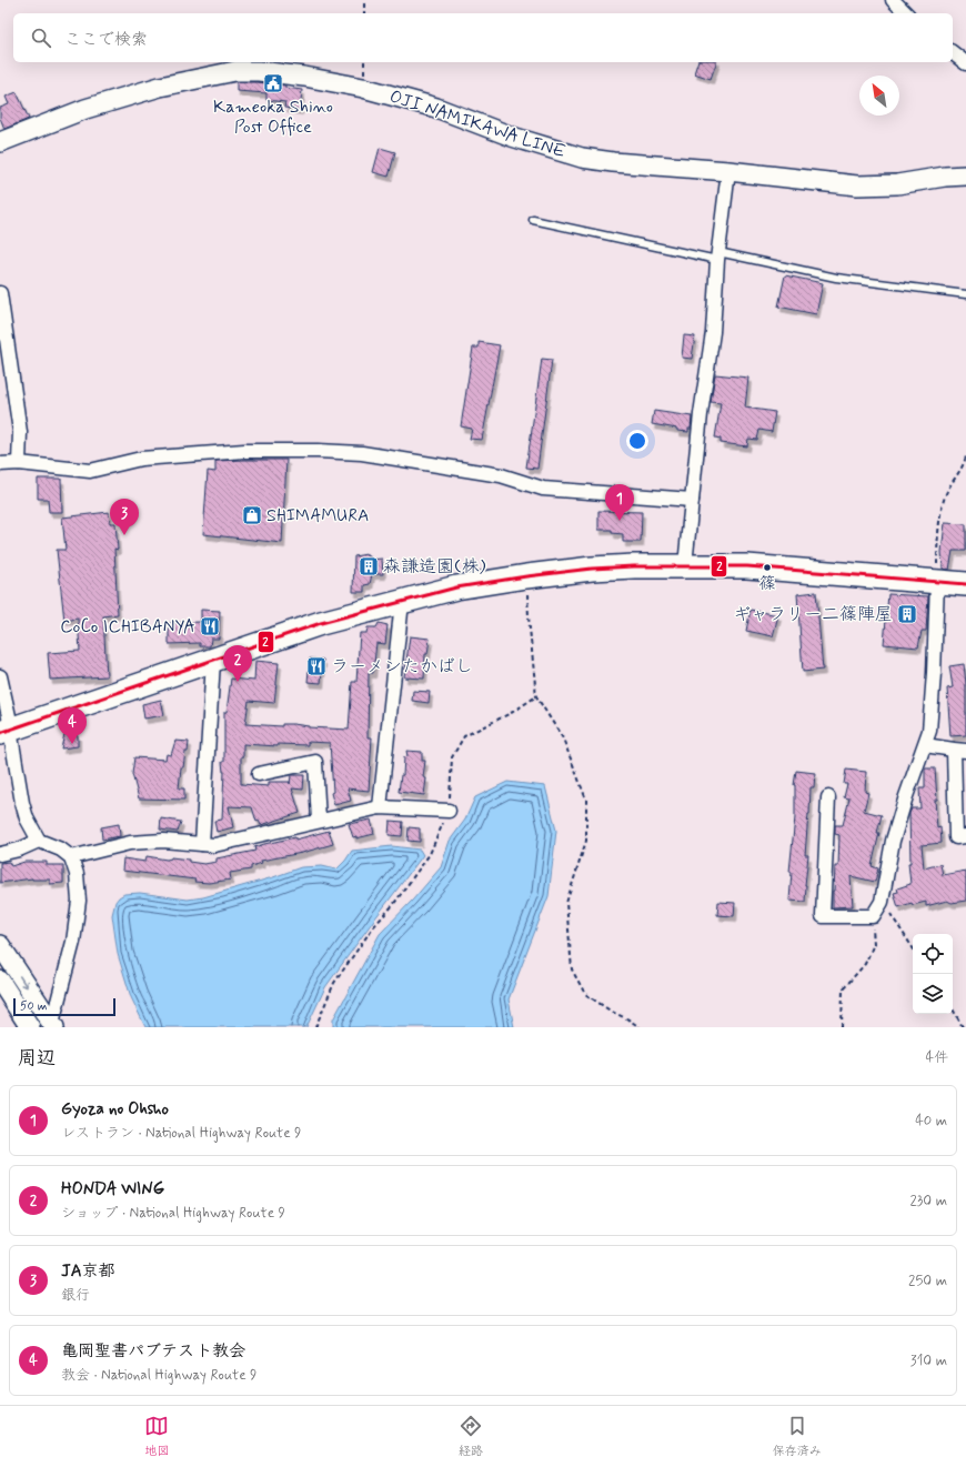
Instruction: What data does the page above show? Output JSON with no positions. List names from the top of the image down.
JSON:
{
  "streets": {
    "main road": ["OJI NAMIKAWA LINE"]
  },
  "places": {
    "public building": ["Kameoka Shino Post Office"],
    "shop": ["SHIMAMURA"],
    "building": ["森謙造園(株)", "ギャラリー二篠陣屋"],
    "other": ["篠"],
    "restaurant": ["CoCo ICHIBANYA", "ラーメンたかばし"]
  },
  "lines": ["transit line 2"],
  "scale_bar": "50 m",
  "north": "top left",
  "page": {
    "search": "ここで検索",
    "pins": [
      "1",
      "3",
      "2",
      "4"
    ],
    "scale": "50 m",
    "heading": ["周辺", "4件"],
    "list": [
      {
        "mark": "1",
        "name": "Gyoza no Ohsho",
        "note": "レストラン · National Highway Route 9",
        "value": "40 m"
      },
      {
        "mark": "2",
        "name": "HONDA WING",
        "note": "ショップ · National Highway Route 9",
        "value": "230 m"
      },
      {
        "mark": "3",
        "name": "JA京都",
        "note": "銀行",
        "value": "250 m"
      },
      {
        "mark": "4",
        "name": "亀岡聖書パブテスト教会",
        "note": "教会 · National Highway Route 9",
        "value": "310 m"
      }
    ],
    "nav": ["地図", "経路", "保存済み"]
  }
}
